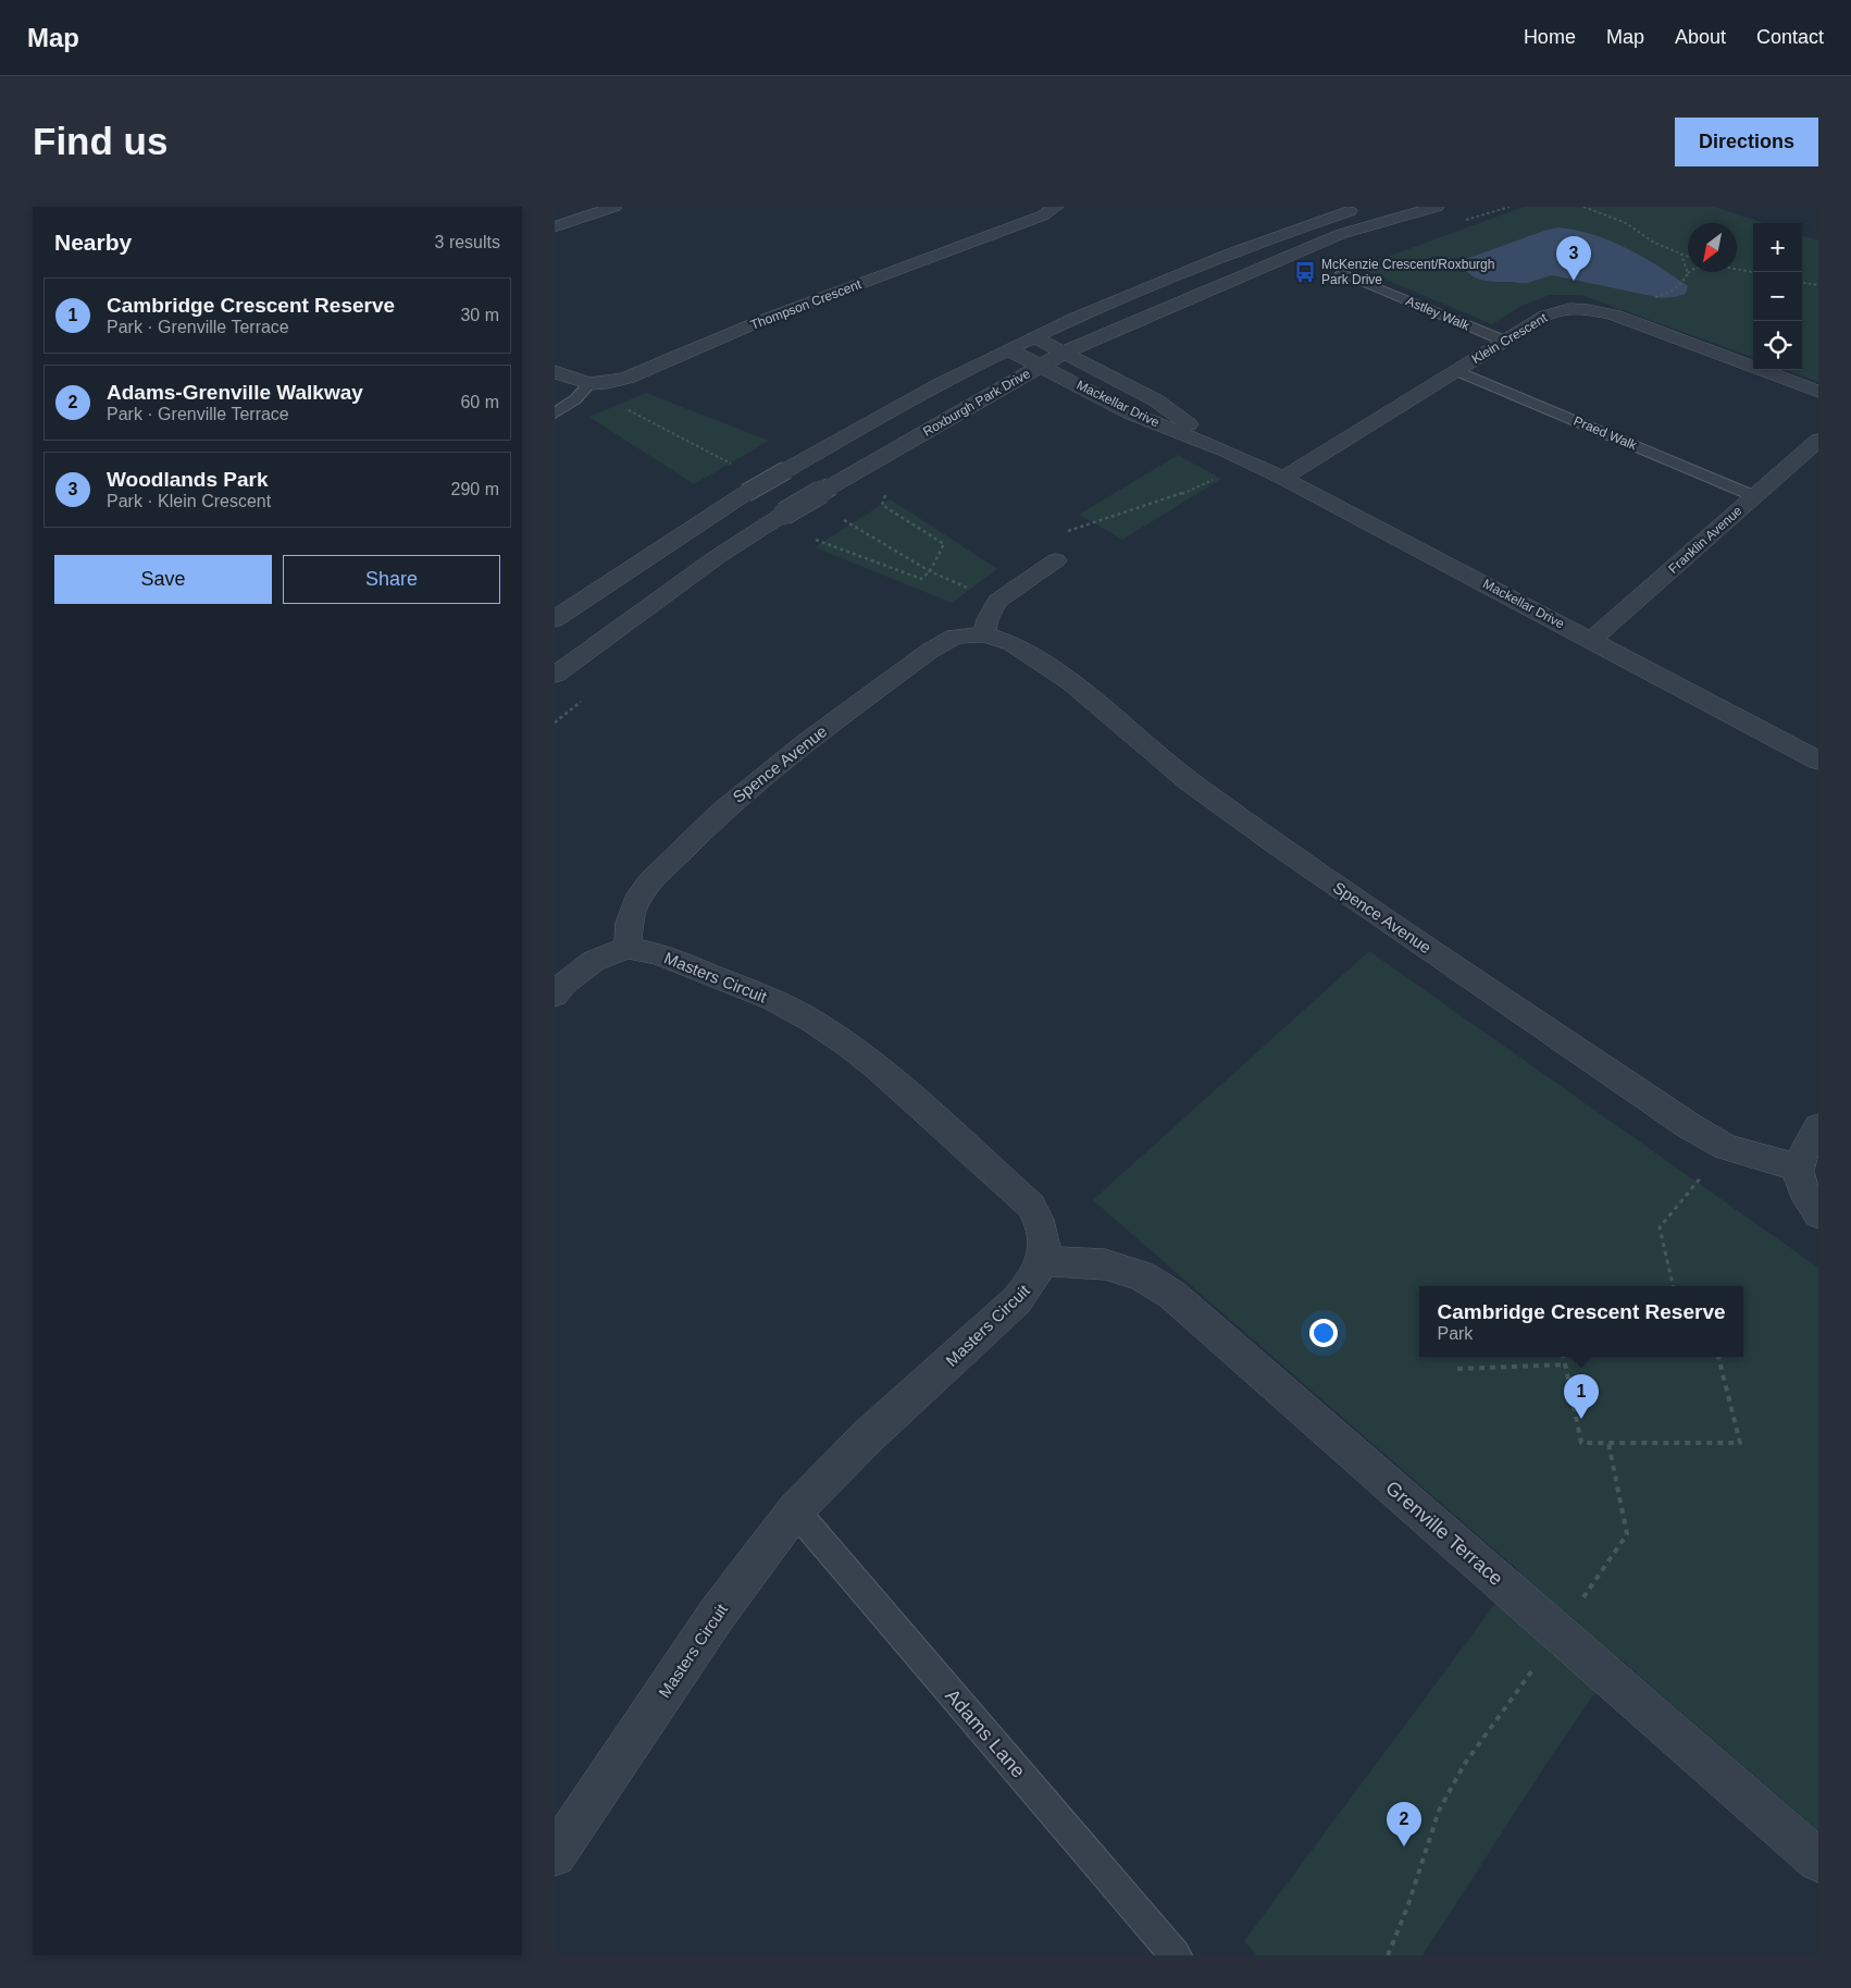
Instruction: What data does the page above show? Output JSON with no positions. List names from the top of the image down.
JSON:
{
  "streets": {
    "street": [
      "Thompson Crescent",
      "Klein Crescent",
      "Roxburgh Park Drive",
      "Mackellar Drive",
      "Franklin Avenue",
      "Spence Avenue",
      "Masters Circuit",
      "Grenville Terrace"
    ],
    "lane": ["Astley Walk", "Praed Walk", "Adams Lane"]
  },
  "crossings": [
    ["Astley Walk", "Klein Crescent"],
    ["Klein Crescent", "Mackellar Drive"],
    ["Klein Crescent", "Praed Walk"],
    ["Roxburgh Park Drive", "Mackellar Drive"],
    ["Mackellar Drive", "Franklin Avenue"],
    ["Praed Walk", "Franklin Avenue"],
    ["Spence Avenue", "Masters Circuit"],
    ["Masters Circuit", "Grenville Terrace"],
    ["Masters Circuit", "Adams Lane"]
  ],
  "places": {
    "bus stop": ["McKenzie Crescent/Roxburgh Park Drive"]
  },
  "north": "bottom left",
  "page": {
    "header": "Map",
    "nav": [
      "Home",
      "Map",
      "About",
      "Contact"
    ],
    "buttons": [
      "Directions",
      ["Save", "Share"]
    ],
    "title": "Find us",
    "heading": ["Nearby", "3 results"],
    "map_buttons": ["+", "−"],
    "pins": ["3", "1", "2"],
    "list": [
      {
        "mark": "1",
        "name": "Cambridge Crescent Reserve",
        "note": "Park · Grenville Terrace",
        "value": "30 m"
      },
      {
        "mark": "2",
        "name": "Adams-Grenville Walkway",
        "note": "Park · Grenville Terrace",
        "value": "60 m"
      },
      {
        "mark": "3",
        "name": "Woodlands Park",
        "note": "Park · Klein Crescent",
        "value": "290 m"
      }
    ],
    "popup": ["Cambridge Crescent Reserve", "Park"]
  }
}
